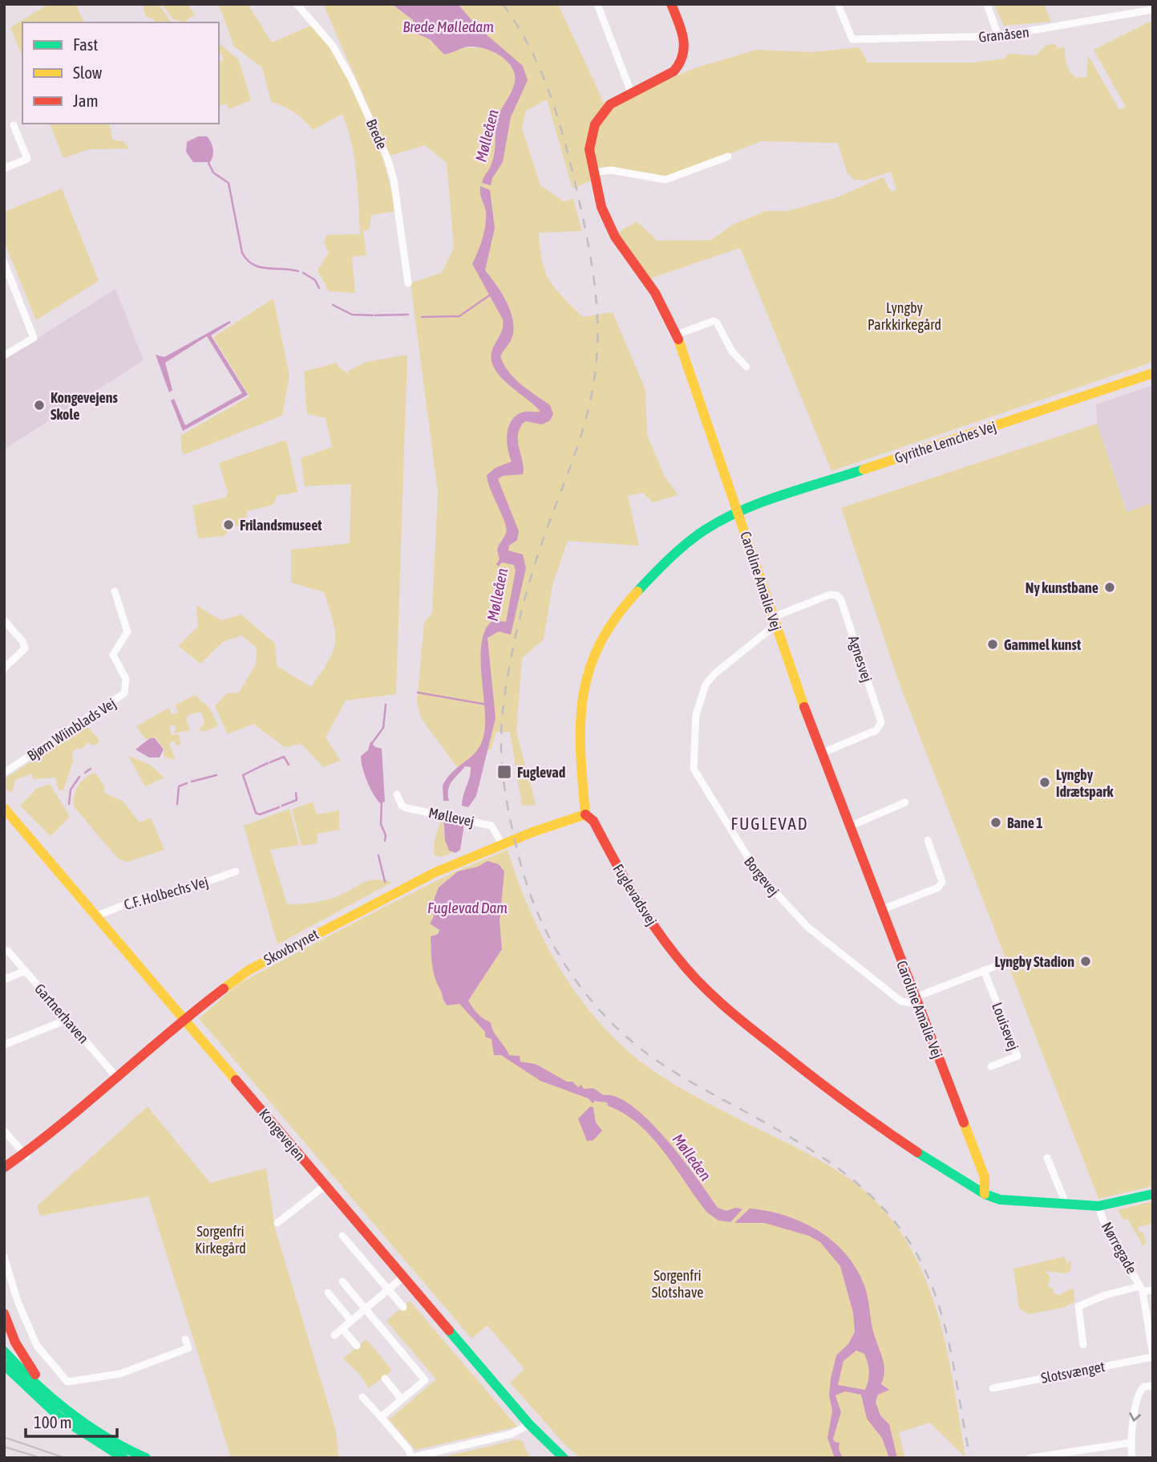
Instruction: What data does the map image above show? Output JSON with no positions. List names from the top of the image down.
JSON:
{
  "streets": {
    "main road": [
      "Gyrithe Lemches Vej",
      "Caroline Amalie Vej",
      "Fuglevadsvej",
      "Skovbrynet",
      "Kongevejen"
    ],
    "street": [
      "Granåsen",
      "Brede",
      "Agnesvej",
      "Bjørn Wiinblads Vej",
      "Møllevej",
      "Borgevej",
      "C.F. Holbechs Vej",
      "Gartnerhaven",
      "Louisevej",
      "Nørregade",
      "Slotsvænget"
    ]
  },
  "crossings": [
    ["Gyrithe Lemches Vej", "Caroline Amalie Vej"],
    ["Gyrithe Lemches Vej", "Fuglevadsvej"],
    ["Caroline Amalie Vej", "Agnesvej"],
    ["Caroline Amalie Vej", "Borgevej"],
    ["Caroline Amalie Vej", "Fuglevadsvej"],
    ["Agnesvej", "Borgevej"],
    ["Møllevej", "Skovbrynet"],
    ["C.F. Holbechs Vej", "Kongevejen"],
    ["Fuglevadsvej", "Skovbrynet"],
    ["Fuglevadsvej", "Nørregade"],
    ["Skovbrynet", "Gartnerhaven"],
    ["Skovbrynet", "Kongevejen"],
    ["Nørregade", "Slotsvænget"]
  ],
  "districts": ["FUGLEVAD"],
  "water": ["Brede Mølledam", "Mølleåen", "Fuglevad Dam"],
  "parks": ["Lyngby Parkkirkegård", "Sorgenfri Kirkegård", "Sorgenfri Slotshave"],
  "places": {
    "other": [
      "Kongevejens Skole",
      "Frilandsmuseet",
      "Ny kunstbane",
      "Gammel kunst",
      "Lyngby Idrætspark",
      "Bane 1",
      "Lyngby Stadion"
    ],
    "transit": ["Fuglevad"]
  },
  "legend": ["Fast", "Slow", "Jam"],
  "scale_bar": "100 m"
}
